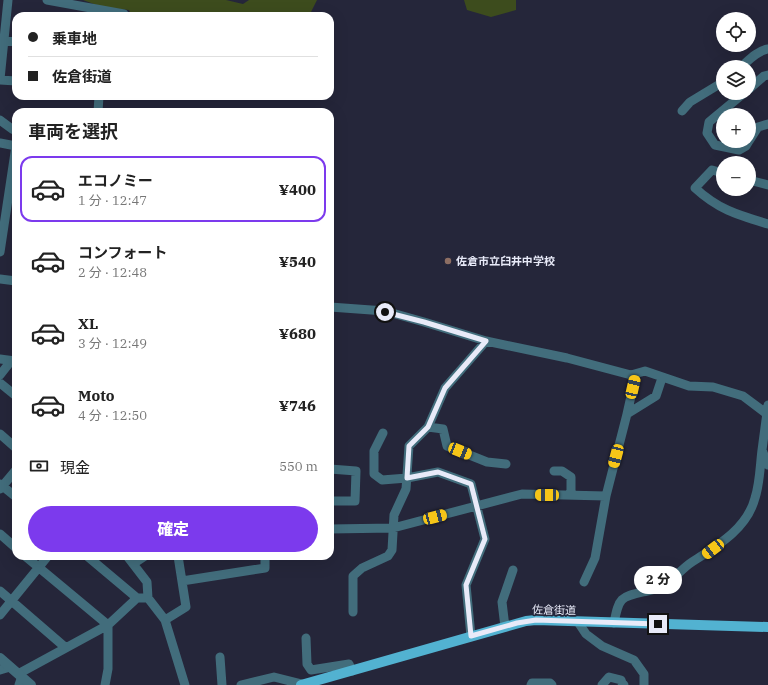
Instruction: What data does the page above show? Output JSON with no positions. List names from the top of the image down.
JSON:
{
  "streets": {
    "main road": ["佐倉街道"]
  },
  "places": ["佐倉市立臼井中学校"],
  "page": {
    "map_buttons": ["+", "−"],
    "banner": ["乗車地", "佐倉街道"],
    "heading": "車両を選択",
    "list": [
      {
        "name": "エコノミー",
        "note": "1 分 · 12:47",
        "value": "¥400"
      },
      {
        "name": "コンフォート",
        "note": "2 分 · 12:48",
        "value": "¥540"
      },
      {
        "name": "XL",
        "note": "3 分 · 12:49",
        "value": "¥680"
      },
      {
        "name": "Moto",
        "note": "4 分 · 12:50",
        "value": "¥746"
      }
    ],
    "pay": ["現金", "550 m"],
    "buttons": "確定",
    "bubble": "2 分"
  }
}
